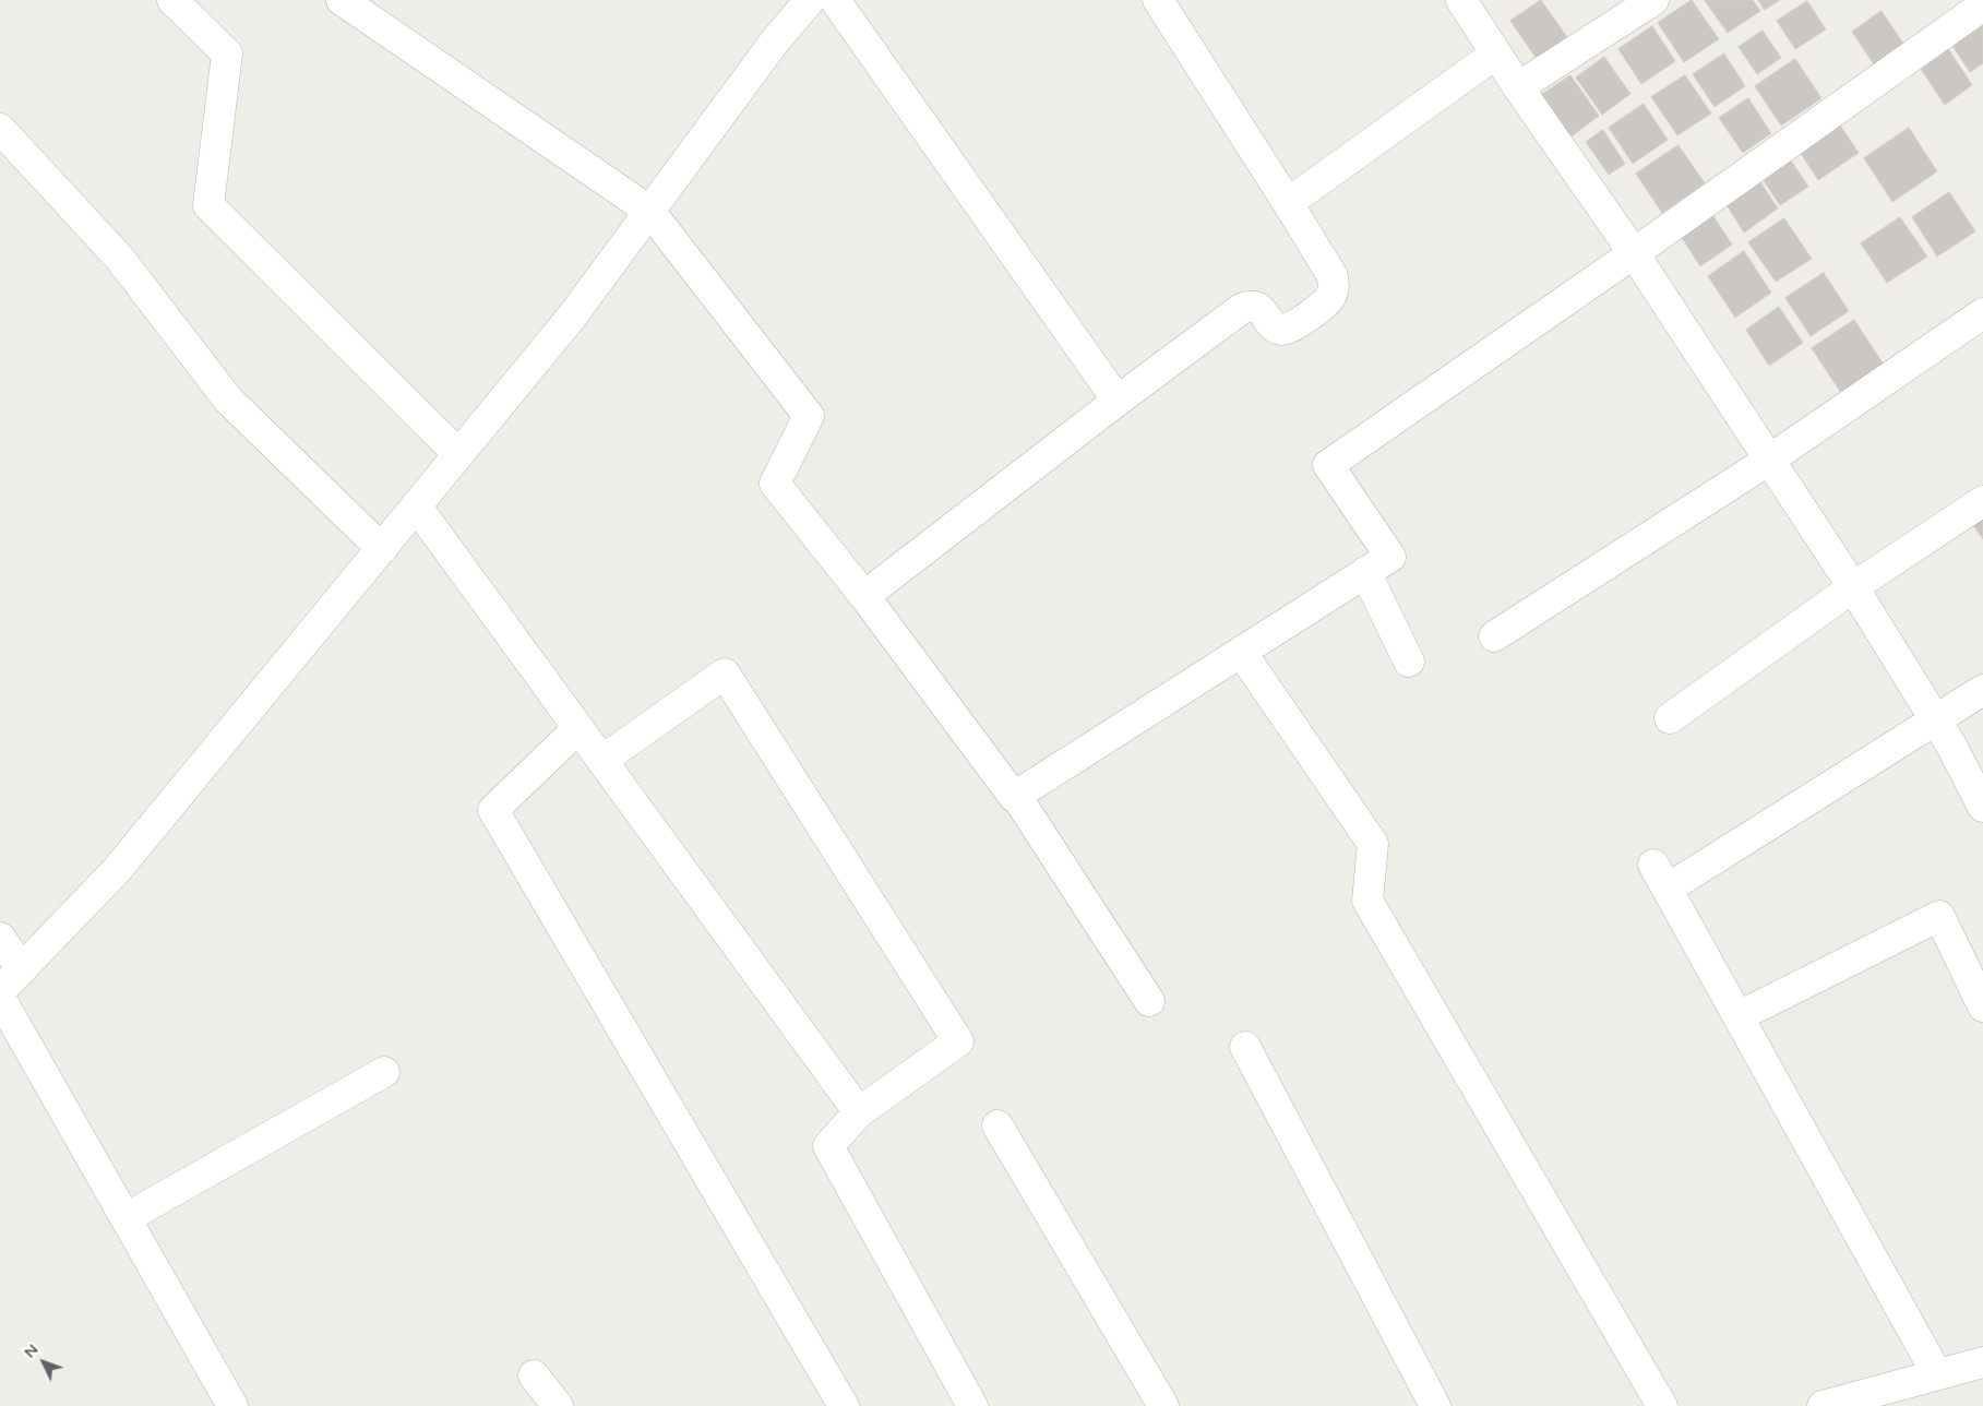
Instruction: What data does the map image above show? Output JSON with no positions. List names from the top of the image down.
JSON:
{
  "north": "top left"
}
